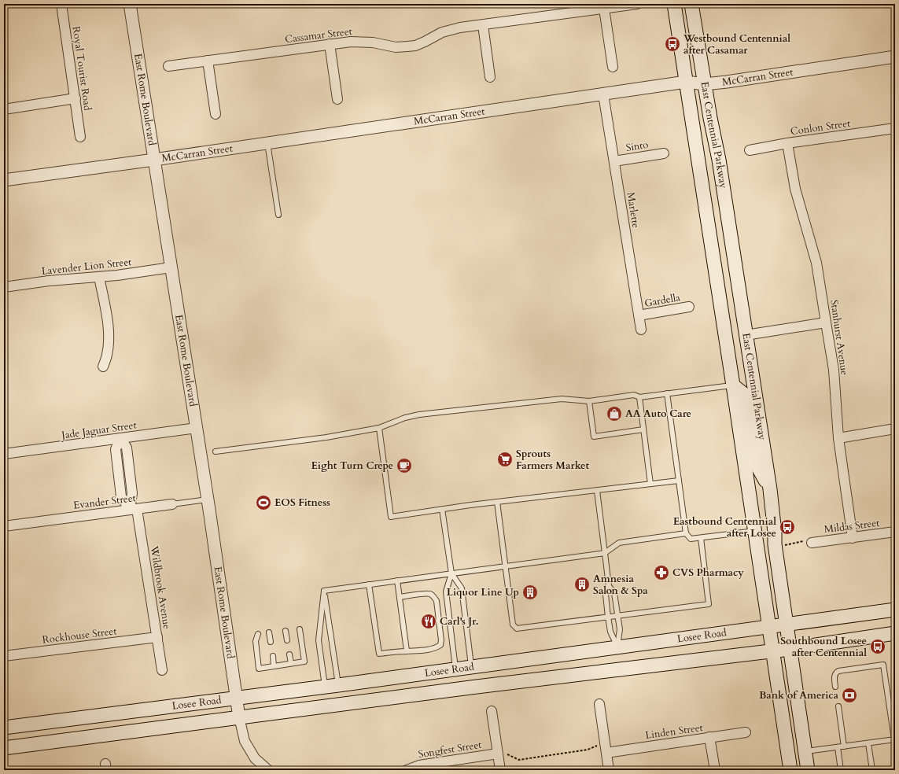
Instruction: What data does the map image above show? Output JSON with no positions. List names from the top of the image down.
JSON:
{
  "streets": {
    "main road": ["East Centennial Parkway", "Losee Road"],
    "street": [
      "Cassamar Street",
      "Royal Tourist Road",
      "McCarran Street",
      "East Rome Boulevard",
      "Conlon Street",
      "Sinto",
      "Marlette",
      "Lavender Lion Street",
      "Gardella",
      "Stanhurst Avenue",
      "Jade Jaguar Street",
      "Evander Street",
      "Mildas Street",
      "Wildbrook Avenue",
      "Rockhouse Street",
      "Linden Street",
      "Songfest Street"
    ]
  },
  "crossings": [
    ["McCarran Street", "East Rome Boulevard"],
    ["McCarran Street", "East Centennial Parkway"],
    ["McCarran Street", "Marlette"],
    ["East Rome Boulevard", "Lavender Lion Street"],
    ["East Rome Boulevard", "Jade Jaguar Street"],
    ["East Rome Boulevard", "Evander Street"],
    ["East Rome Boulevard", "Losee Road"],
    ["Conlon Street", "Stanhurst Avenue"],
    ["East Centennial Parkway", "Losee Road"],
    ["Sinto", "Marlette"],
    ["Marlette", "Gardella"],
    ["Stanhurst Avenue", "Mildas Street"],
    ["Jade Jaguar Street", "Wildbrook Avenue"],
    ["Evander Street", "Wildbrook Avenue"],
    ["Wildbrook Avenue", "Rockhouse Street"]
  ],
  "places": {
    "bus stop": ["Westbound Centennial after Casamar", "Eastbound Centennial after Losee", "Southbound Losee after Centennial"],
    "shop": ["AA Auto Care"],
    "supermarket": ["Sprouts Farmers Market"],
    "cafe": ["Eight Turn Crepe"],
    "sports": ["EOS Fitness"],
    "pharmacy": ["CVS Pharmacy"],
    "building": ["Amnesia Salon & Spa", "Liquor Line Up"],
    "restaurant": ["Carl's Jr."],
    "bank": ["Bank of America"]
  }
}
